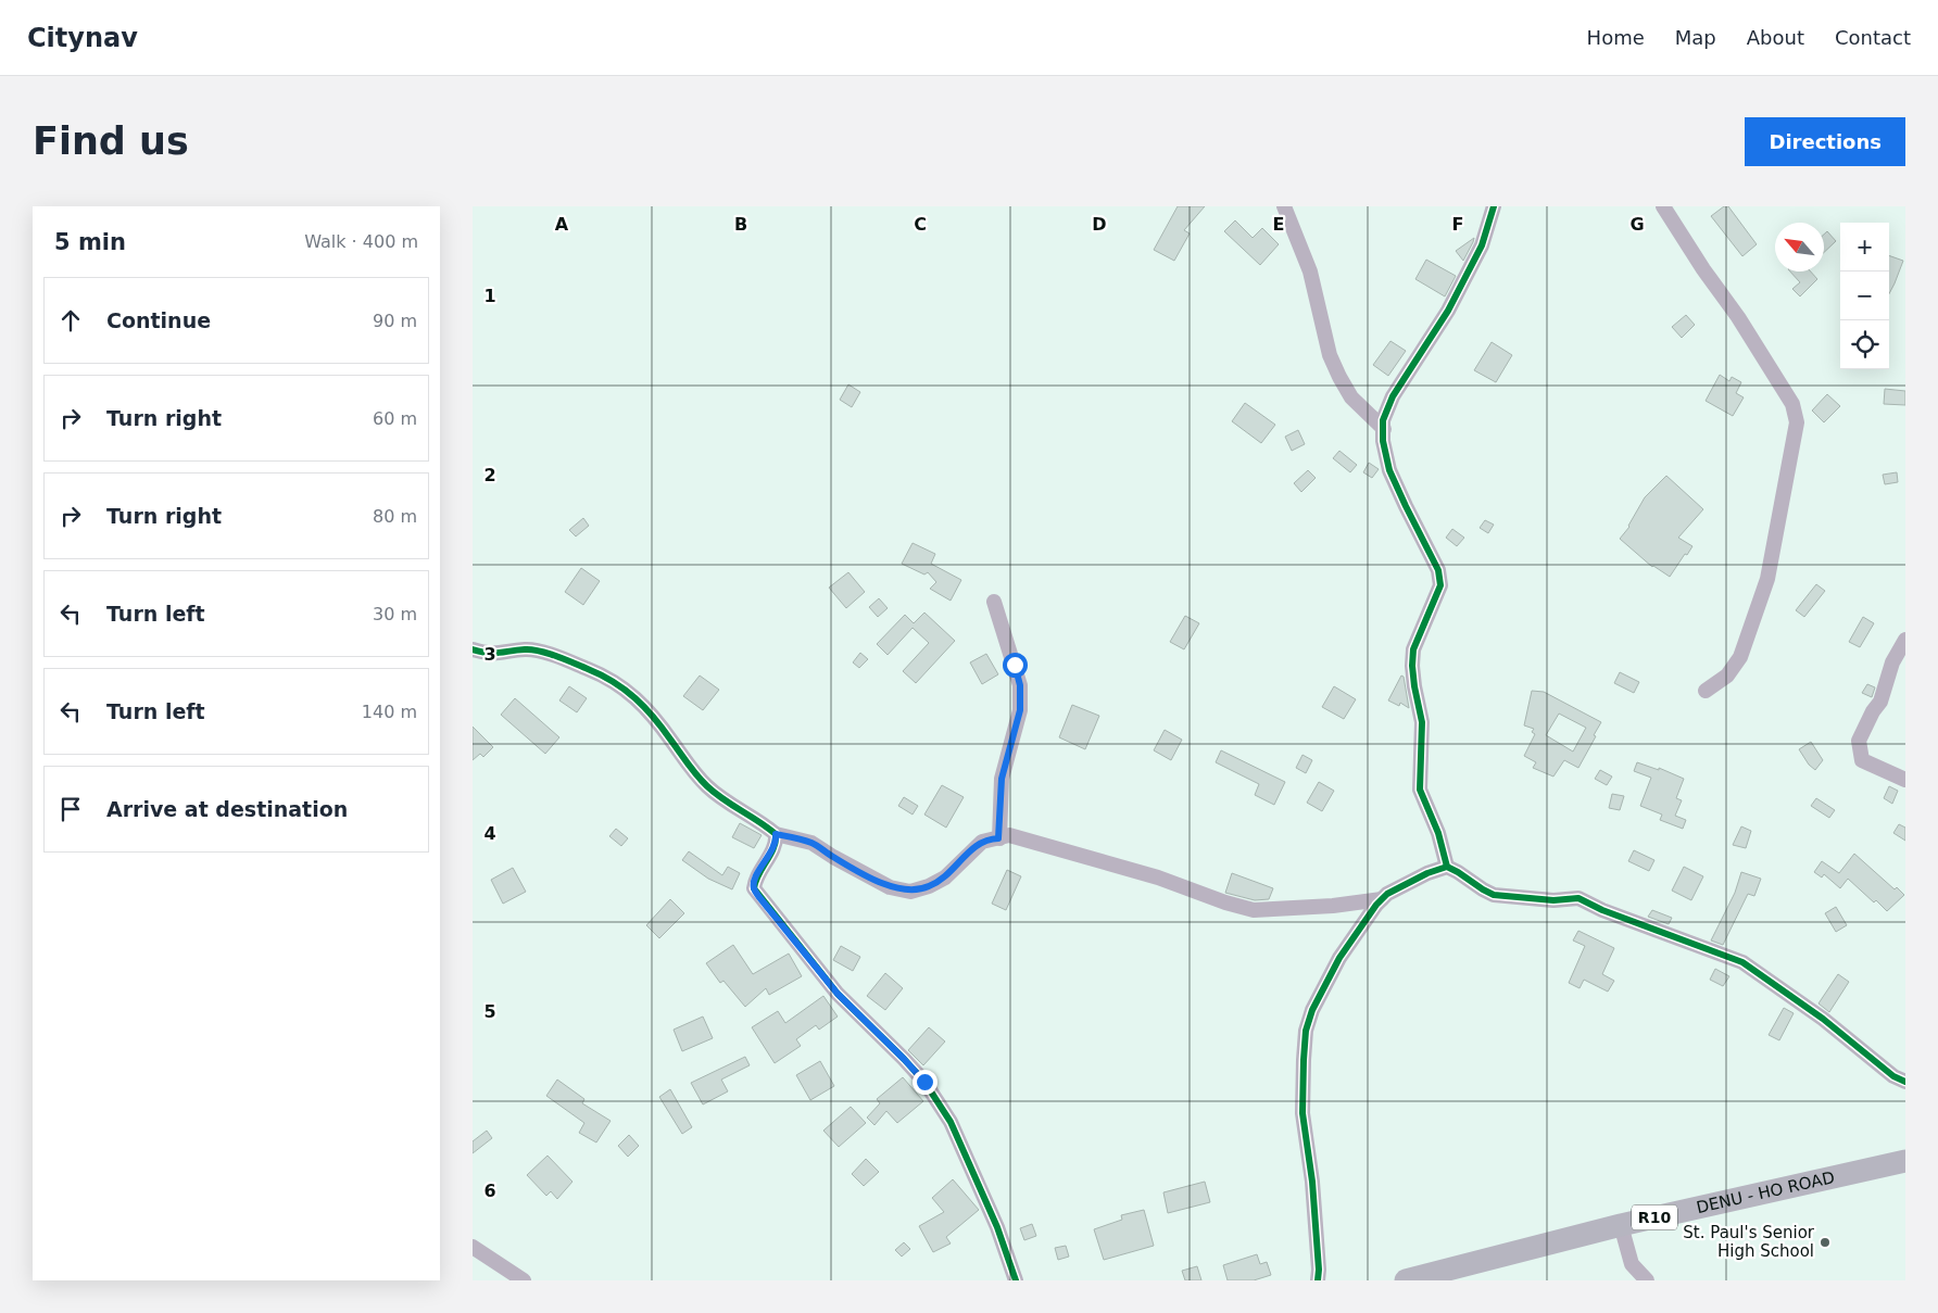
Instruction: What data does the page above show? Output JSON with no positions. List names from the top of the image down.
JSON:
{
  "streets": {
    "main road": ["DENU - HO ROAD", "R10"]
  },
  "places": ["St. Paul's Senior High School"],
  "north": "top left",
  "page": {
    "header": "Citynav",
    "nav": [
      "Home",
      "Map",
      "About",
      "Contact"
    ],
    "buttons": "Directions",
    "title": "Find us",
    "heading": ["5 min", "Walk · 400 m"],
    "map_buttons": ["+", "−"],
    "list": [
      ["Continue", "90 m"],
      ["Turn right", "60 m"],
      ["Turn right", "80 m"],
      ["Turn left", "30 m"],
      ["Turn left", "140 m"],
      "Arrive at destination"
    ]
  },
  "grid": {
    "columns": [
      "A",
      "B",
      "C",
      "D",
      "E",
      "F",
      "G"
    ],
    "rows": [
      "1",
      "2",
      "3",
      "4",
      "5",
      "6"
    ]
  }
}
